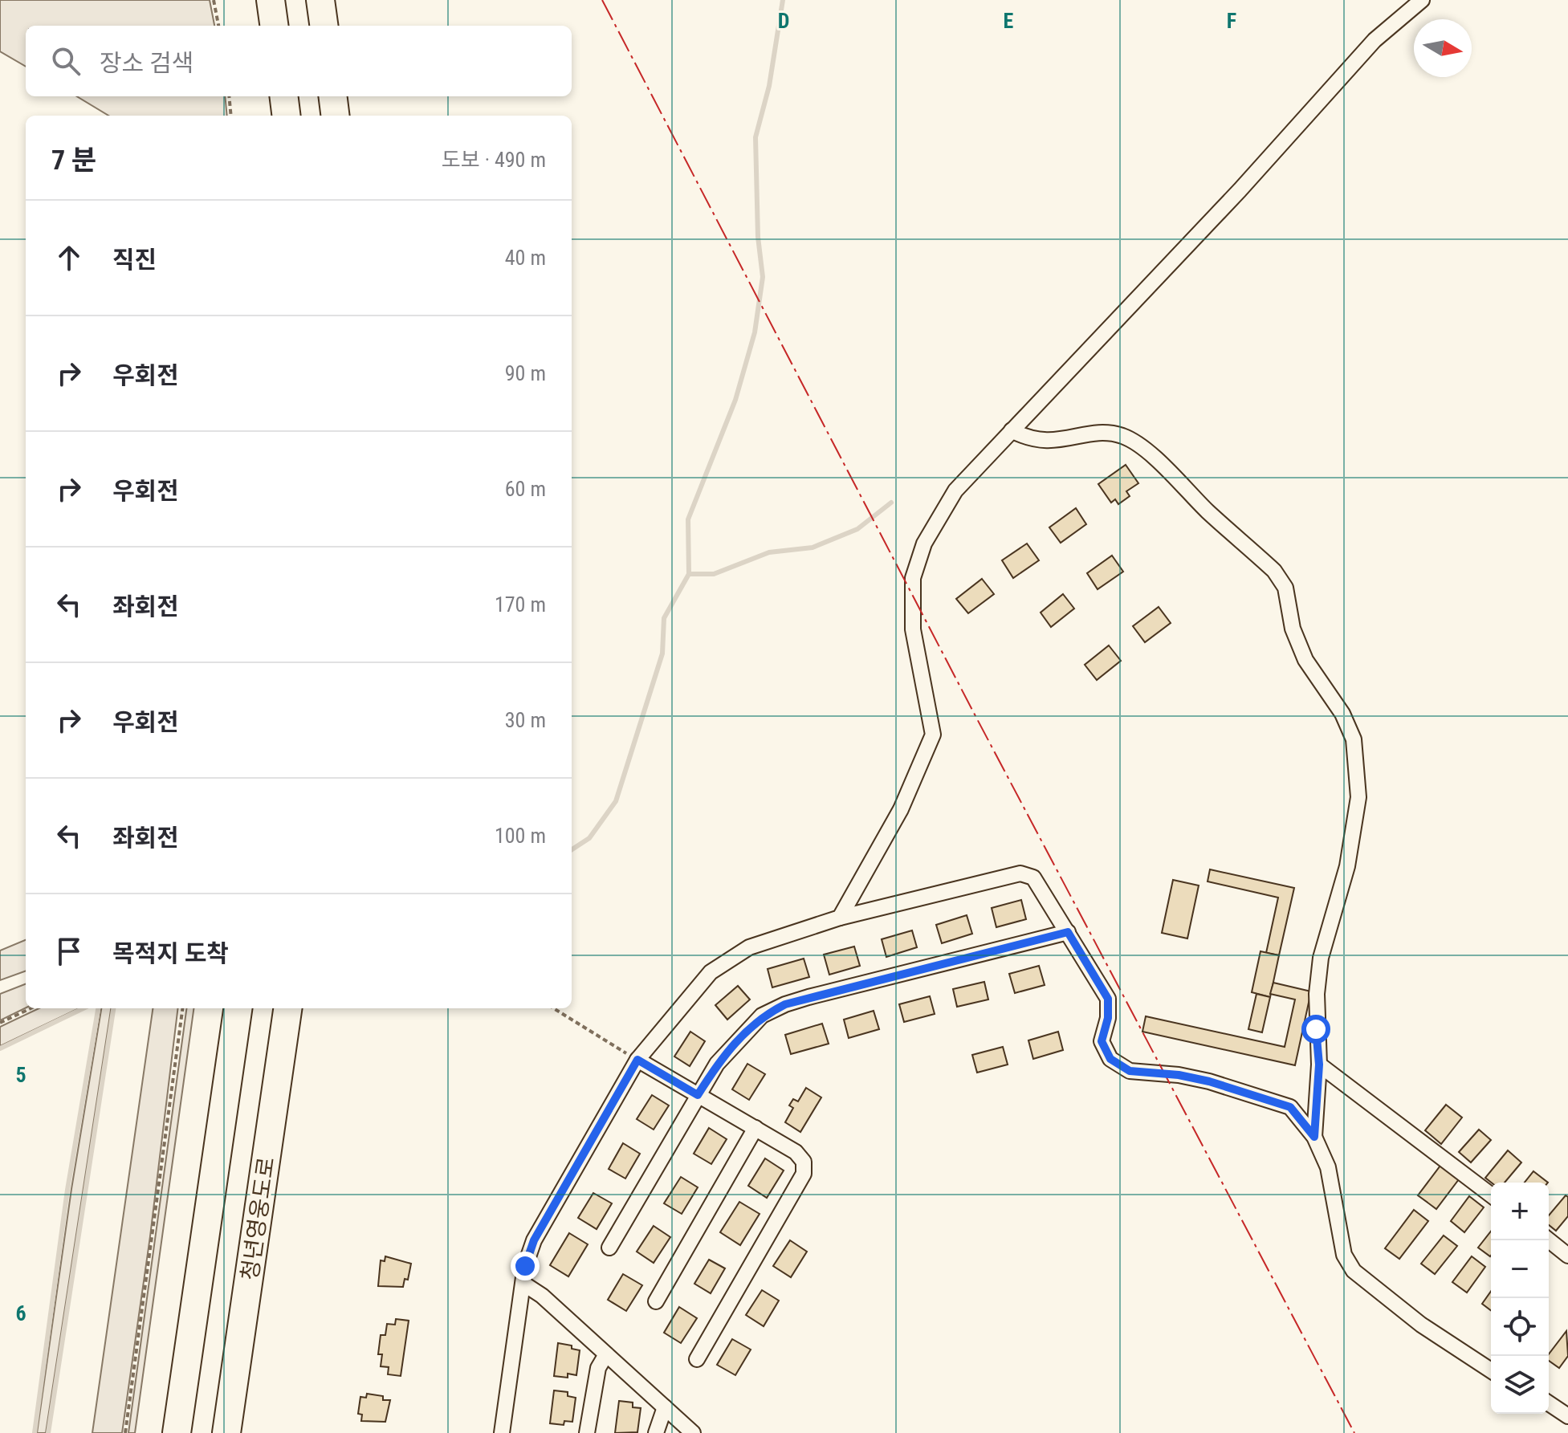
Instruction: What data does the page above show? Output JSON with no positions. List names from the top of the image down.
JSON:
{
  "streets": {
    "highway": ["청년영웅도로"]
  },
  "north": "right",
  "page": {
    "search": "장소 검색",
    "heading": ["7 분", "도보 · 490 m"],
    "list": [
      ["직진", "40 m"],
      ["우회전", "90 m"],
      ["우회전", "60 m"],
      ["좌회전", "170 m"],
      ["우회전", "30 m"],
      ["좌회전", "100 m"],
      "목적지 도착"
    ],
    "map_buttons": ["+", "−"]
  },
  "grid": {
    "columns": ["D", "E", "F"],
    "rows": ["5", "6"]
  }
}
